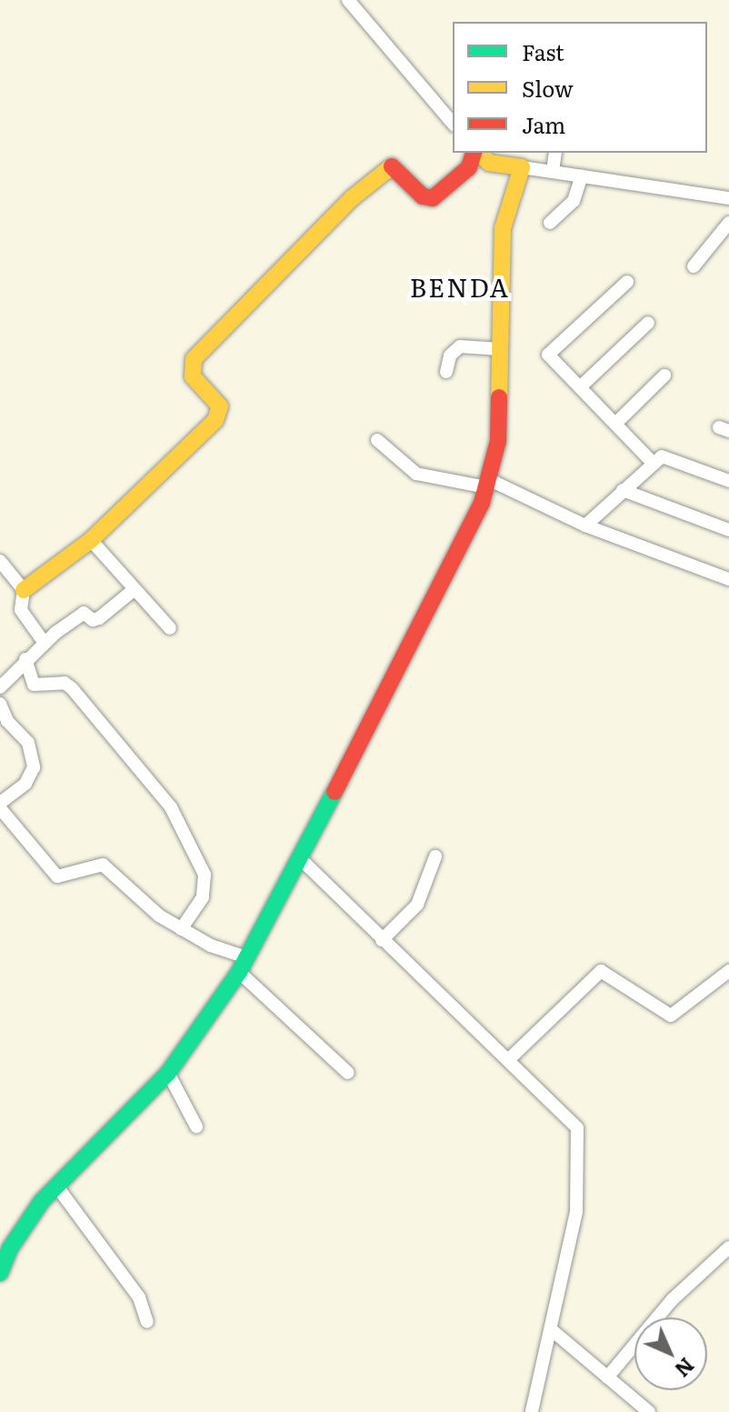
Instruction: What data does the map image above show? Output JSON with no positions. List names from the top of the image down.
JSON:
{
  "districts": ["BENDA"],
  "legend": ["Fast", "Slow", "Jam"],
  "north": "bottom right"
}
